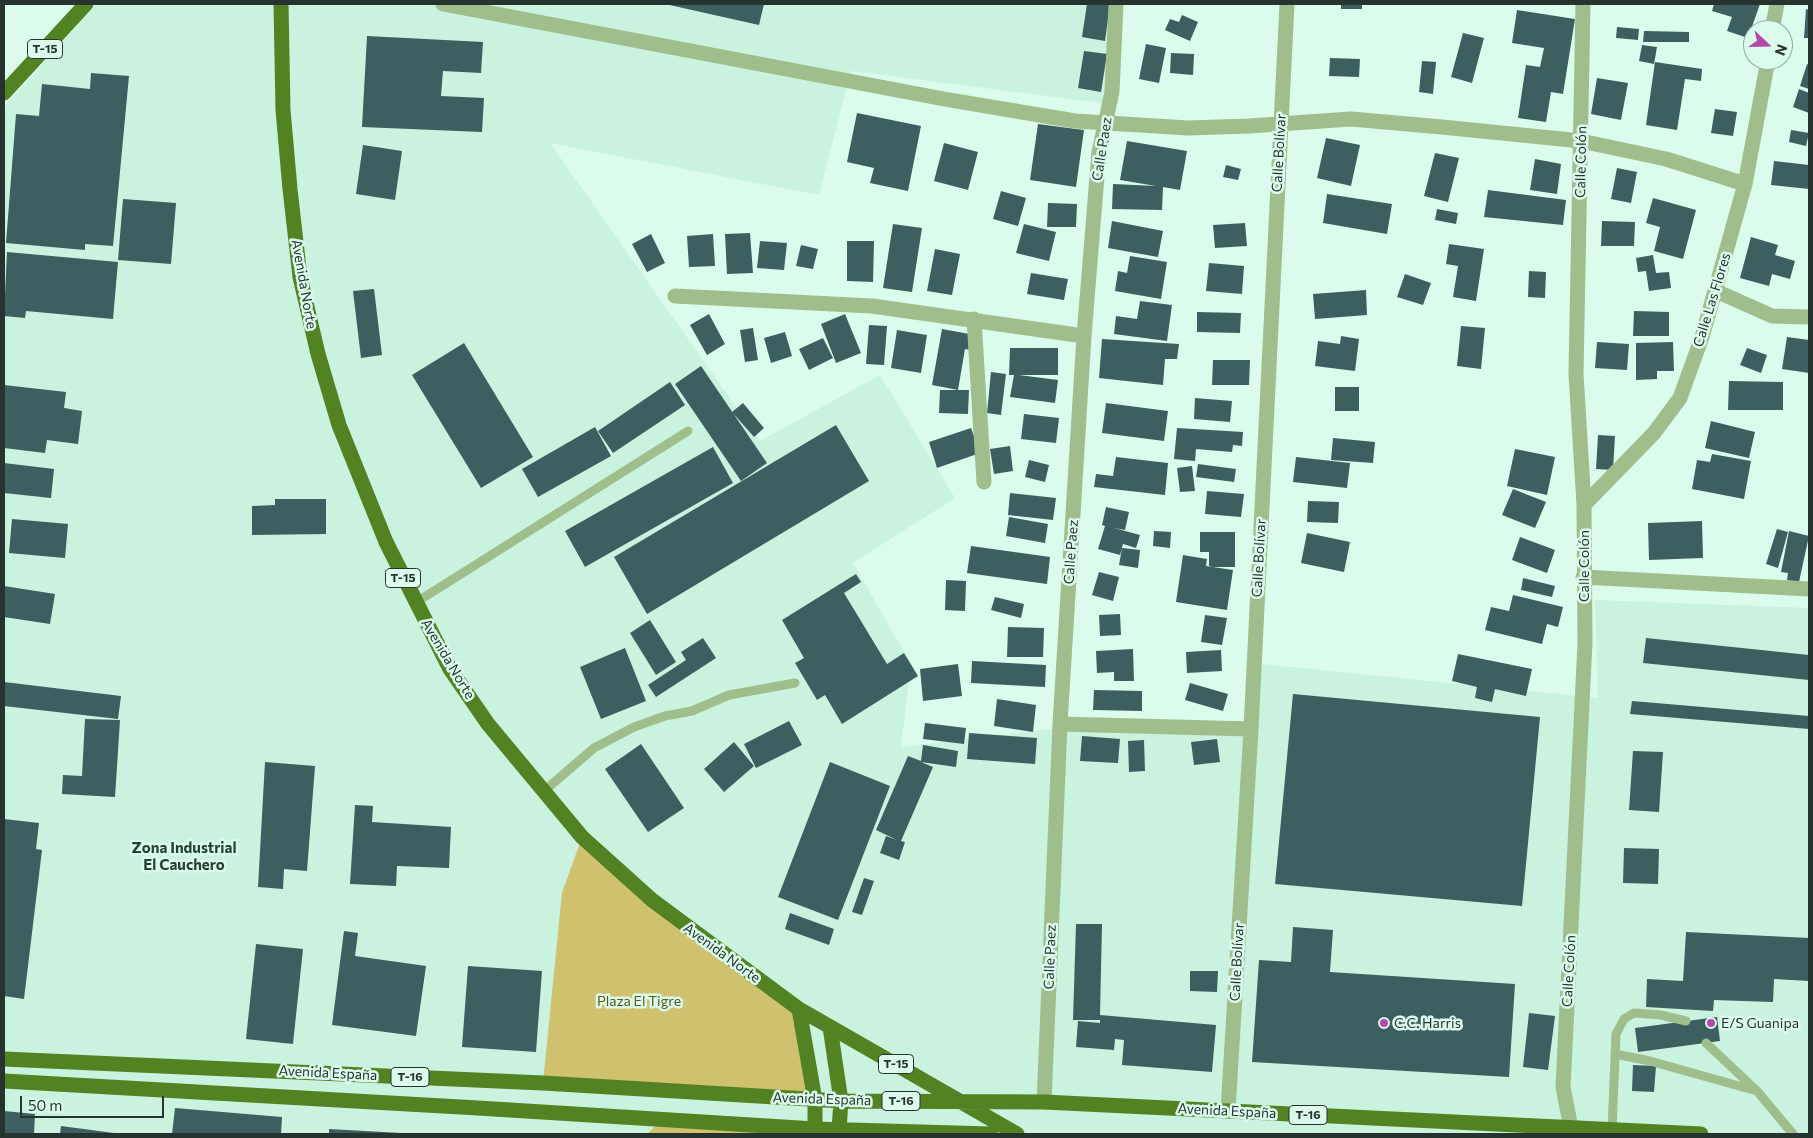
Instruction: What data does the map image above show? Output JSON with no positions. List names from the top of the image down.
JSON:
{
  "streets": {
    "highway": [
      "T-15",
      "Avenida Norte",
      "Avenida España",
      "T-16"
    ],
    "street": [
      "Calle Paez",
      "Calle Bolívar",
      "Calle Colón",
      "Calle Las Flores"
    ]
  },
  "crossings": [
    ["Calle Paez", "Avenida España"],
    ["Calle Bolívar", "Avenida España"],
    ["Calle Colón", "Calle Las Flores"],
    ["Calle Colón", "Avenida España"],
    ["Avenida Norte", "Avenida España"]
  ],
  "districts": ["Zona Industrial El Cauchero"],
  "parks": ["Plaza El Tigre"],
  "places": ["C.C. Harris", "E/S Guanipa"],
  "scale_bar": "50 m",
  "north": "right"
}
